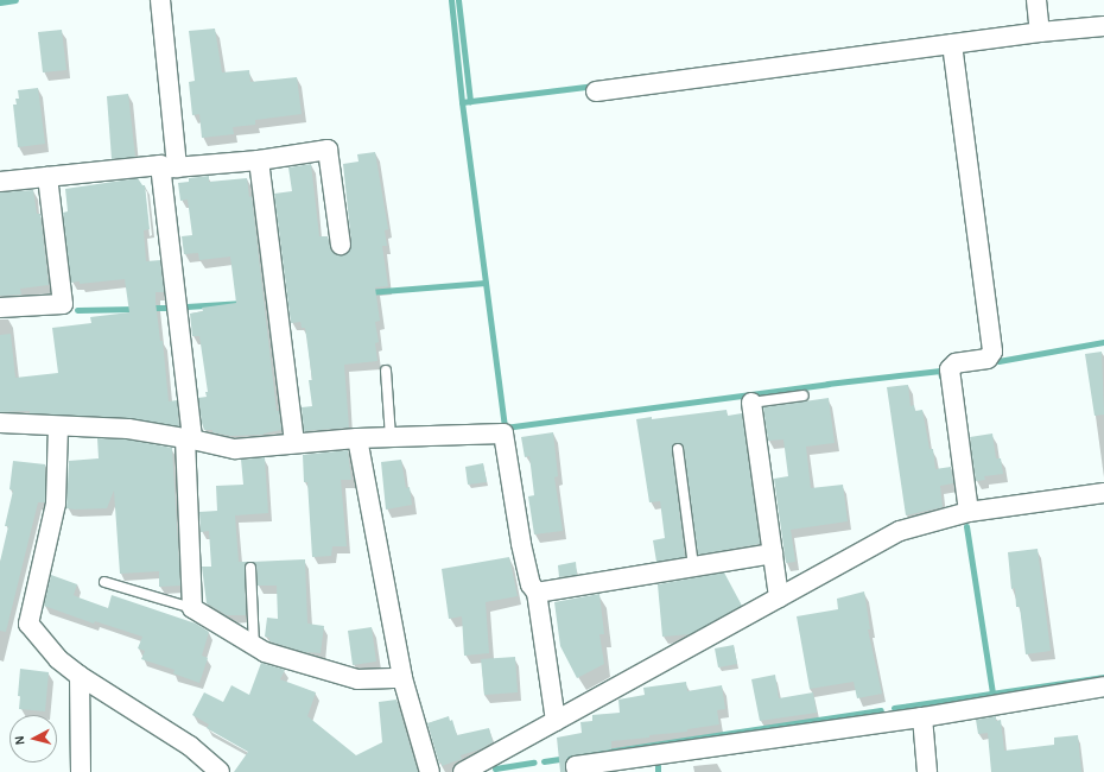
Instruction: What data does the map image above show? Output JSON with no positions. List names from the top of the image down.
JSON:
{
  "north": "left"
}
